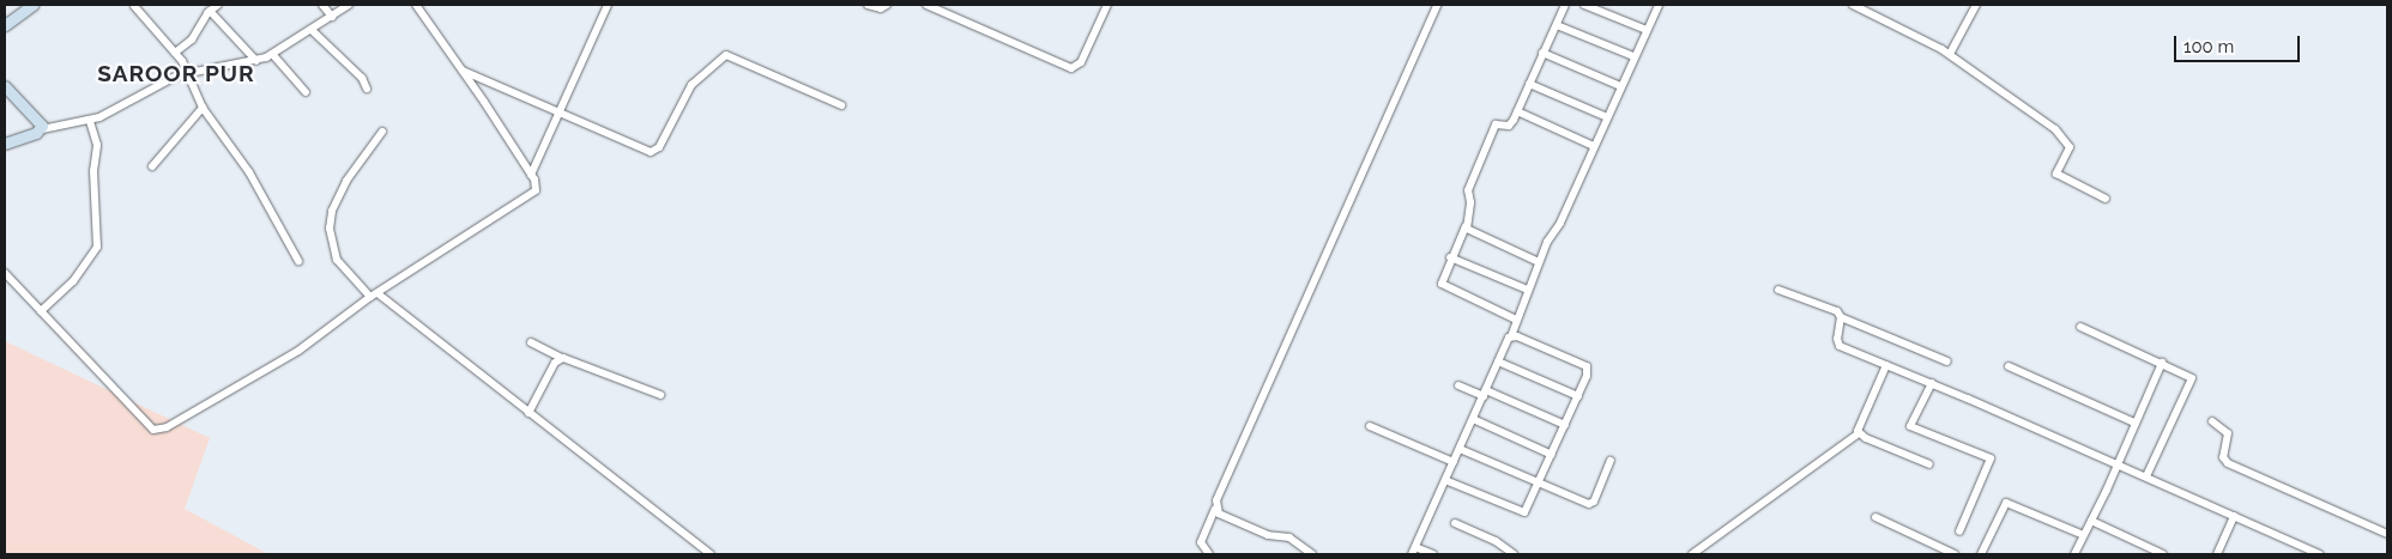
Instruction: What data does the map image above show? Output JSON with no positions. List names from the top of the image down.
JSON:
{
  "districts": ["SAROOR PUR"],
  "scale_bar": "100 m"
}
